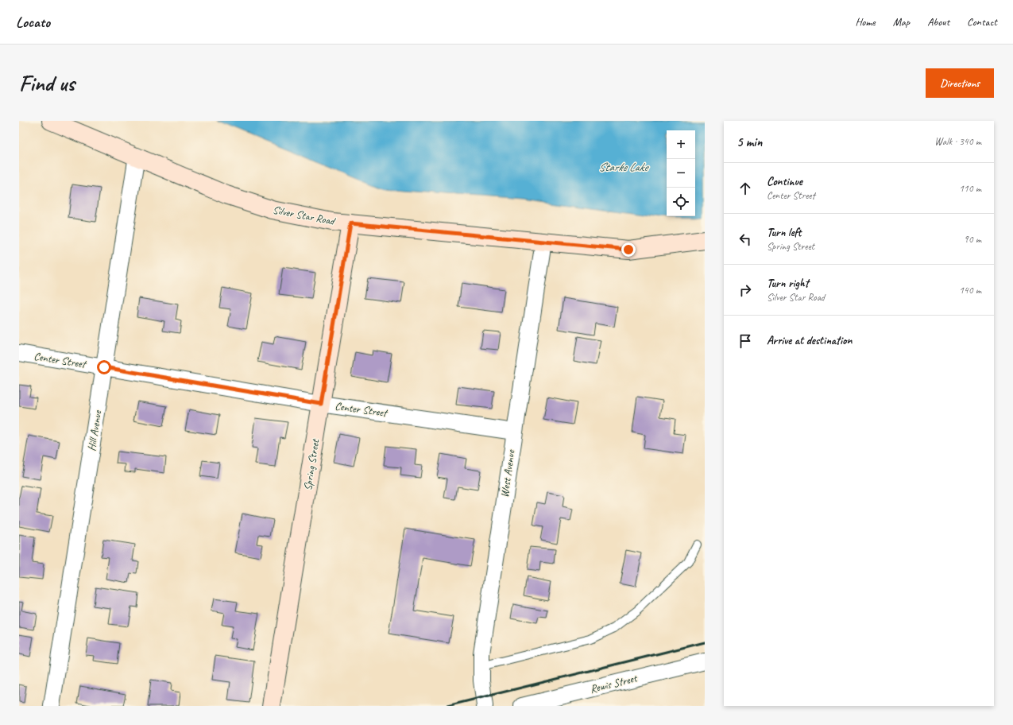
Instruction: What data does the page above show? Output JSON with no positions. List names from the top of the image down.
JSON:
{
  "streets": {
    "main road": ["Silver Star Road", "Spring Street"],
    "street": [
      "Center Street",
      "Hill Avenue",
      "West Avenue",
      "Rewis Street"
    ]
  },
  "crossings": [
    ["Silver Star Road", "Hill Avenue"],
    ["Silver Star Road", "Spring Street"],
    ["Silver Star Road", "West Avenue"],
    ["Center Street", "Hill Avenue"],
    ["Center Street", "Spring Street"],
    ["Center Street", "West Avenue"]
  ],
  "water": ["Starke Lake"],
  "page": {
    "header": "Locato",
    "nav": [
      "Home",
      "Map",
      "About",
      "Contact"
    ],
    "buttons": "Directions",
    "title": "Find us",
    "heading": ["5 min", "Walk · 340 m"],
    "map_buttons": ["+", "−"],
    "list": [
      ["Continue", "Center Street", "110 m"],
      ["Turn left", "Spring Street", "90 m"],
      ["Turn right", "Silver Star Road", "140 m"],
      "Arrive at destination"
    ]
  }
}
